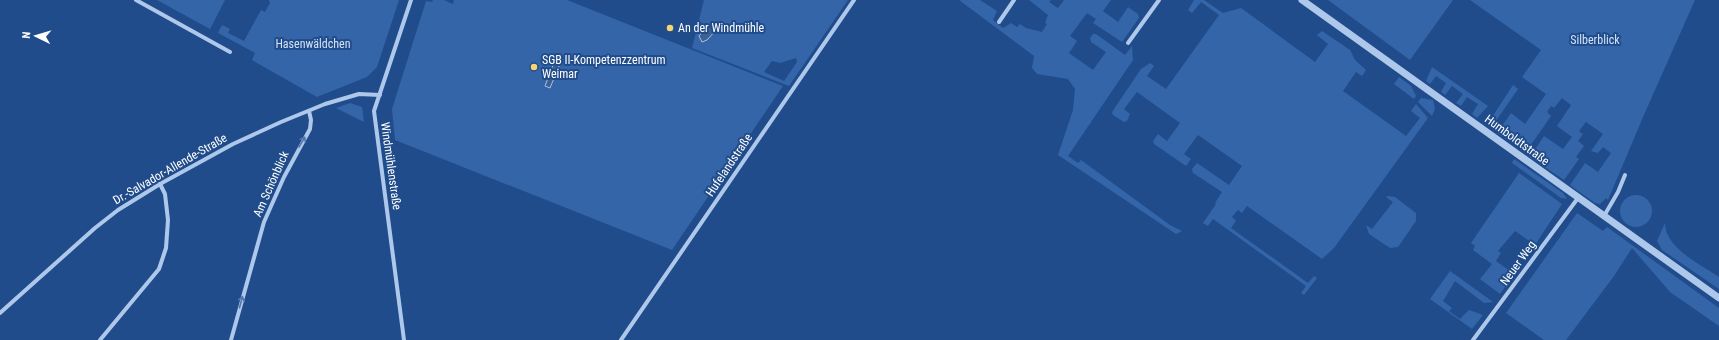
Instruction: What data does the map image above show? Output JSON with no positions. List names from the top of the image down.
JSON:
{
  "streets": {
    "street": [
      "Humboldtstraße",
      "Hufelandstraße",
      "Windmühlenstraße",
      "Dr.-Salvador-Allende-Straße",
      "Am Schönblick",
      "Neuer Weg"
    ]
  },
  "crossings": [
    ["Humboldtstraße", "Neuer Weg"],
    ["Dr.-Salvador-Allende-Straße", "Am Schönblick"]
  ],
  "one_way": ["Am Schönblick"],
  "parks": ["Silberblick", "Hasenwäldchen"],
  "places": ["An der Windmühle", "SGB II-Kompetenzzentrum Weimar"],
  "north": "left"
}
